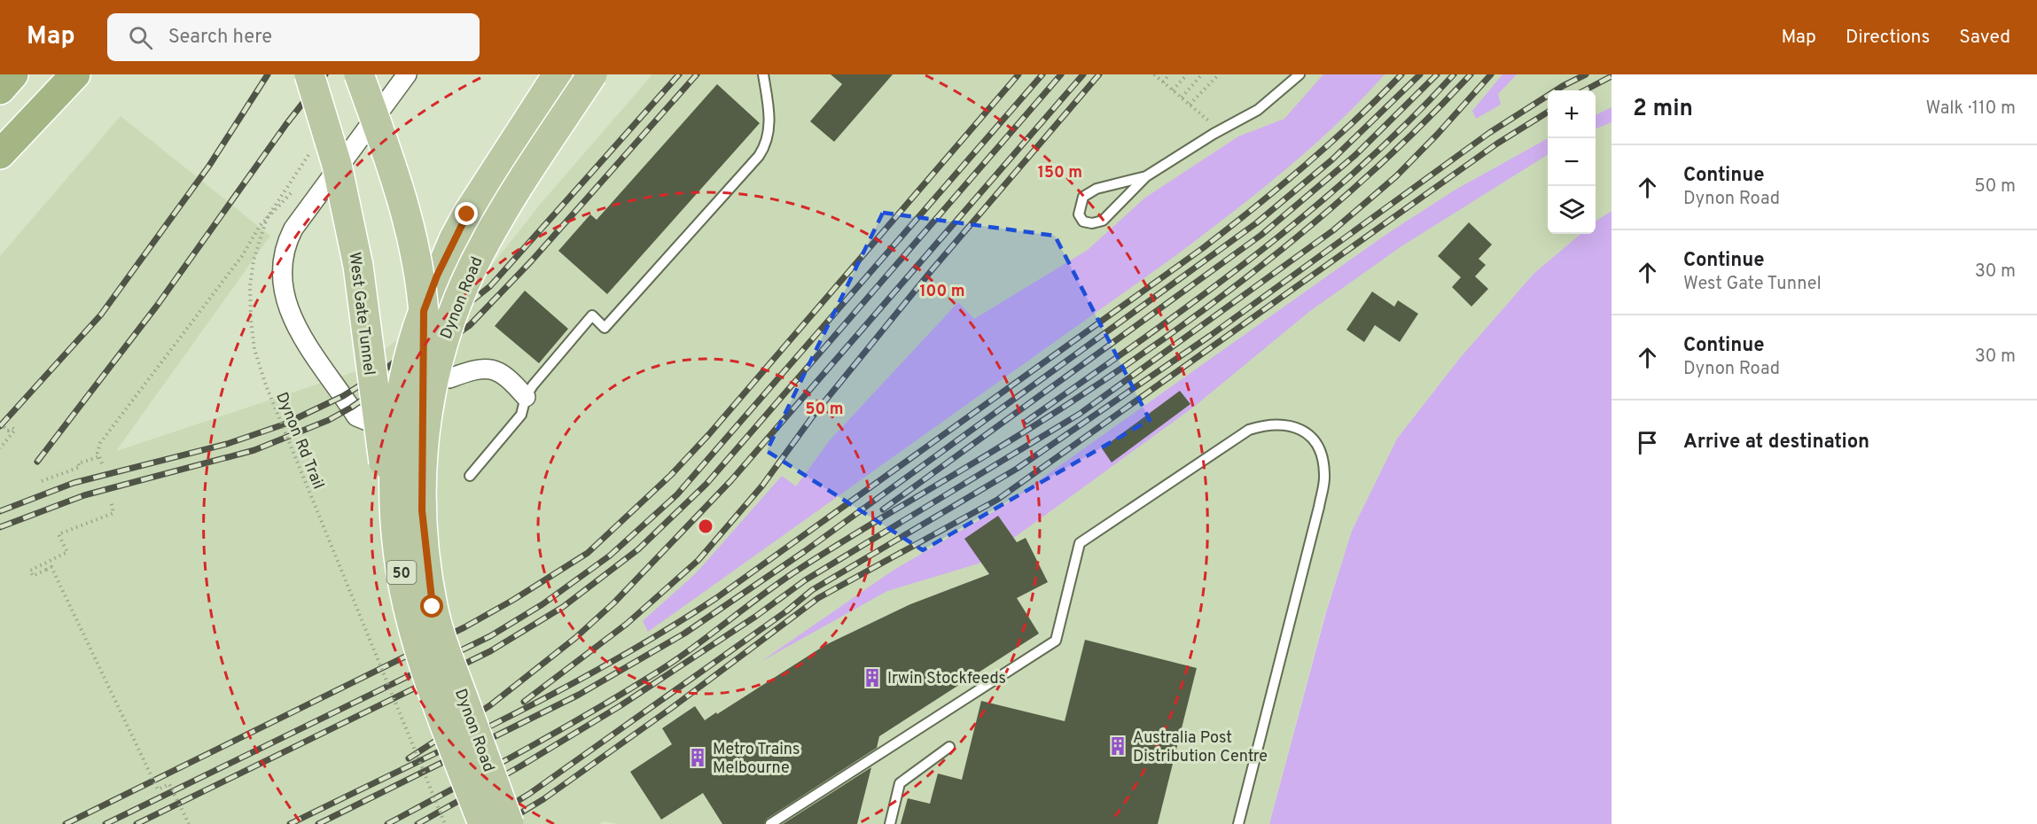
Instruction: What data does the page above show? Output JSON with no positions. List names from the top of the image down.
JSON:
{
  "streets": {
    "main road": ["Dynon Road", "West Gate Tunnel", "50"],
    "path": ["Dynon Rd Trail"]
  },
  "crossings": [
    ["Dynon Road", "West Gate Tunnel"]
  ],
  "places": {
    "building": ["Irwin Stockfeeds", "Australia Post Distribution Centre", "Metro Trains Melbourne"]
  },
  "page": {
    "header": "Map",
    "search": "Search here",
    "nav": ["Map", "Directions", "Saved"],
    "heading": ["2 min", "Walk · 110 m"],
    "map_buttons": ["+", "−"],
    "list": [
      ["Continue", "Dynon Road", "50 m"],
      ["Continue", "West Gate Tunnel", "30 m"],
      ["Continue", "Dynon Road", "30 m"],
      "Arrive at destination"
    ]
  },
  "rings": ["150 m", "100 m", "50 m"]
}
